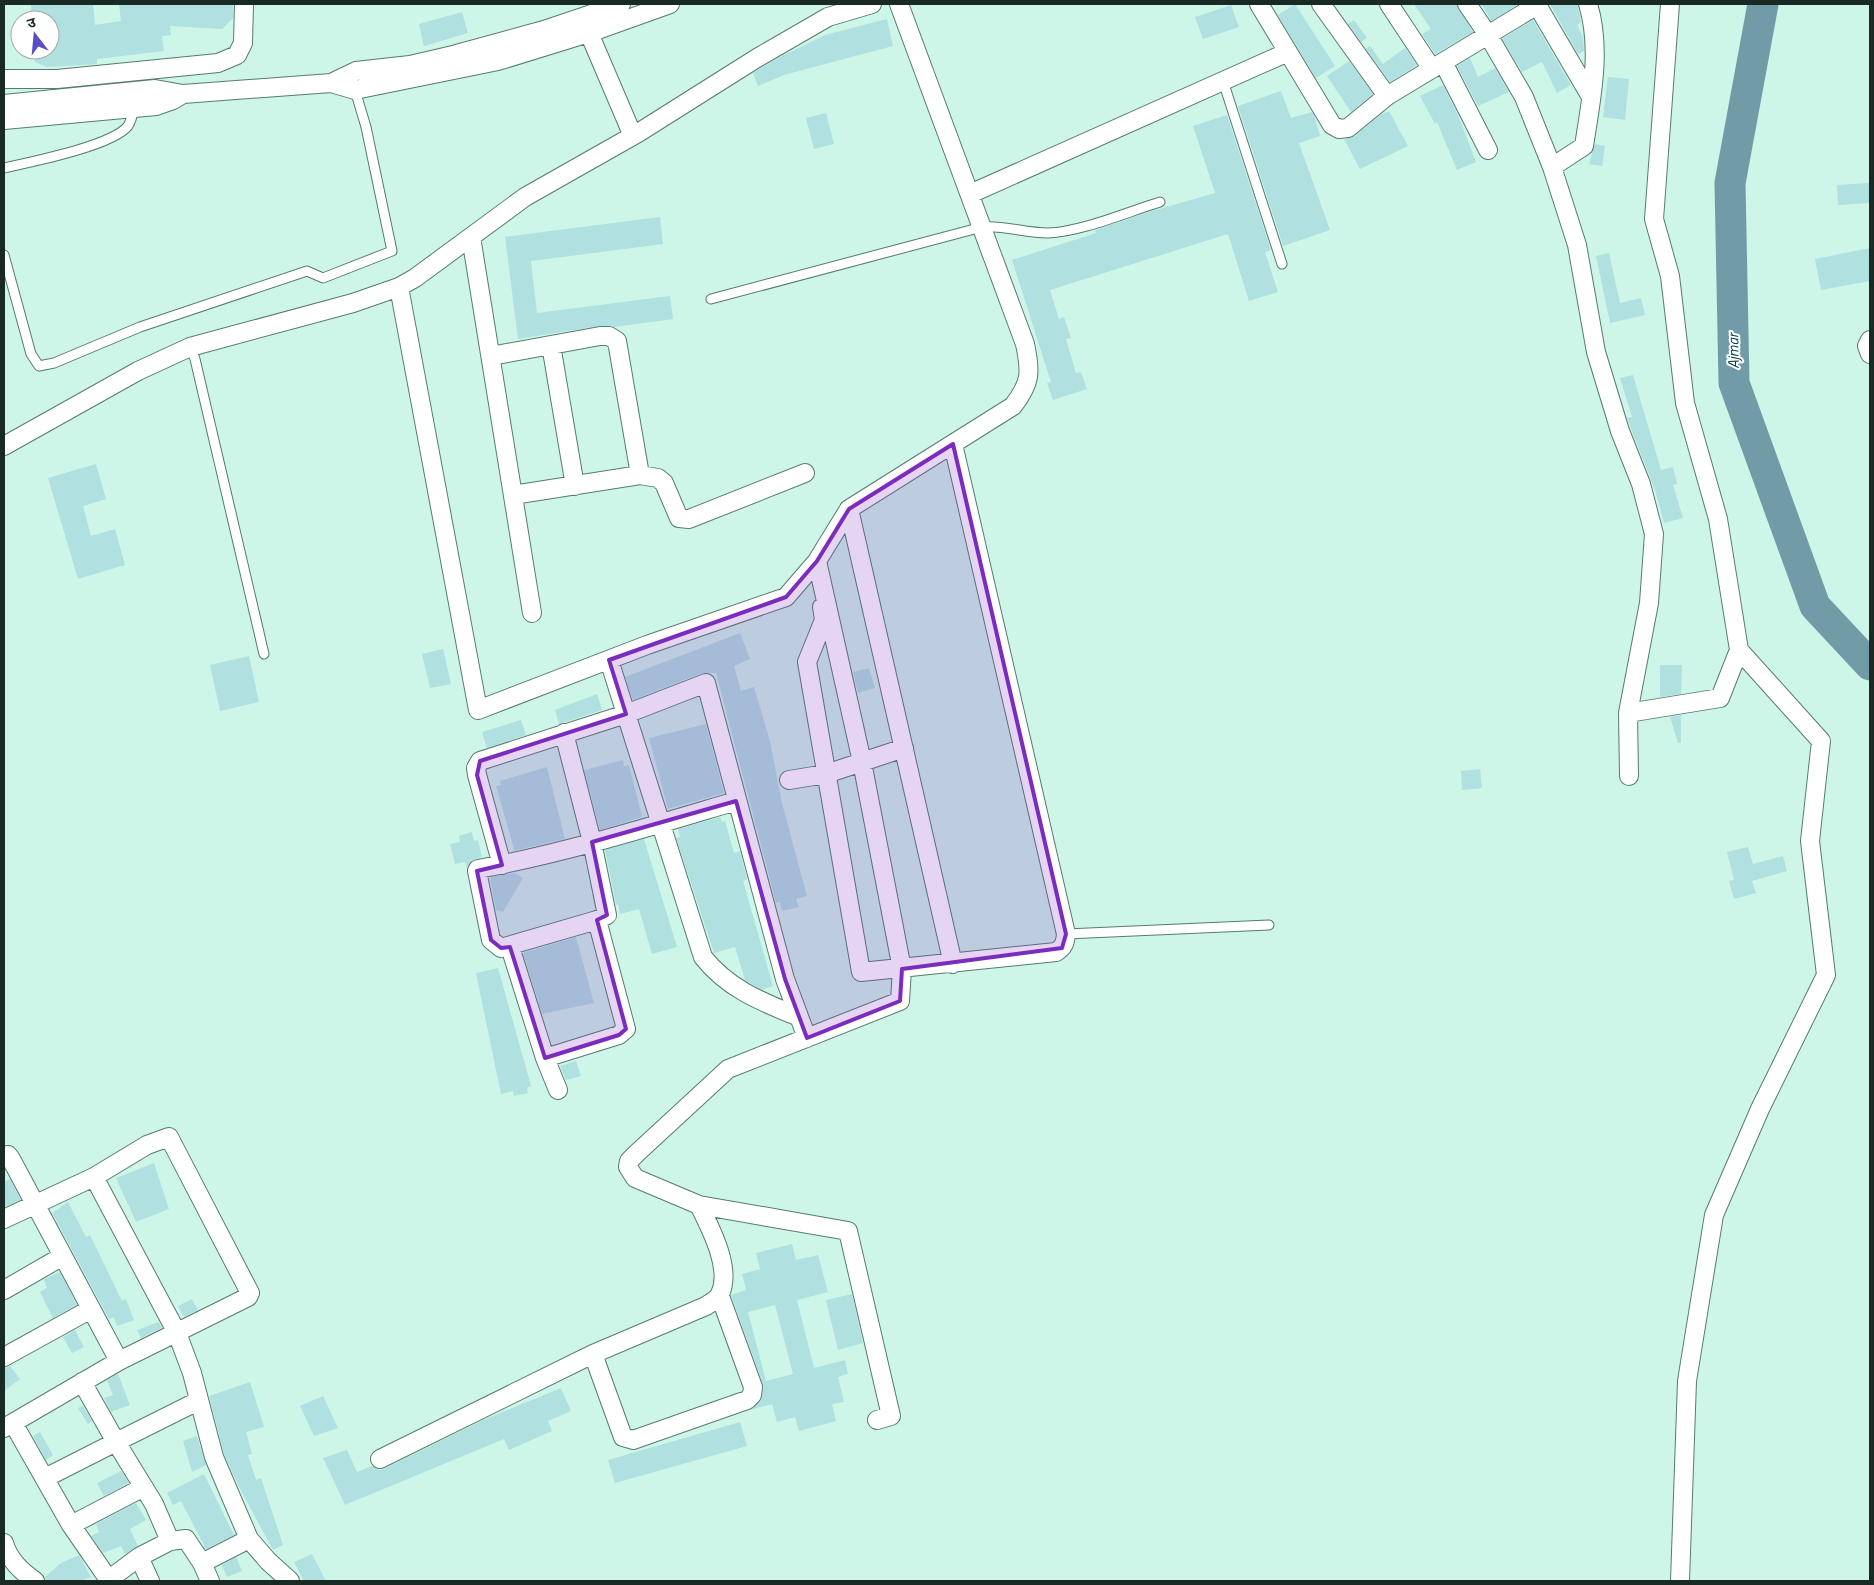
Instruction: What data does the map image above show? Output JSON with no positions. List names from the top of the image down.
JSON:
{
  "water": ["Ajmar"],
  "north": "top"
}
